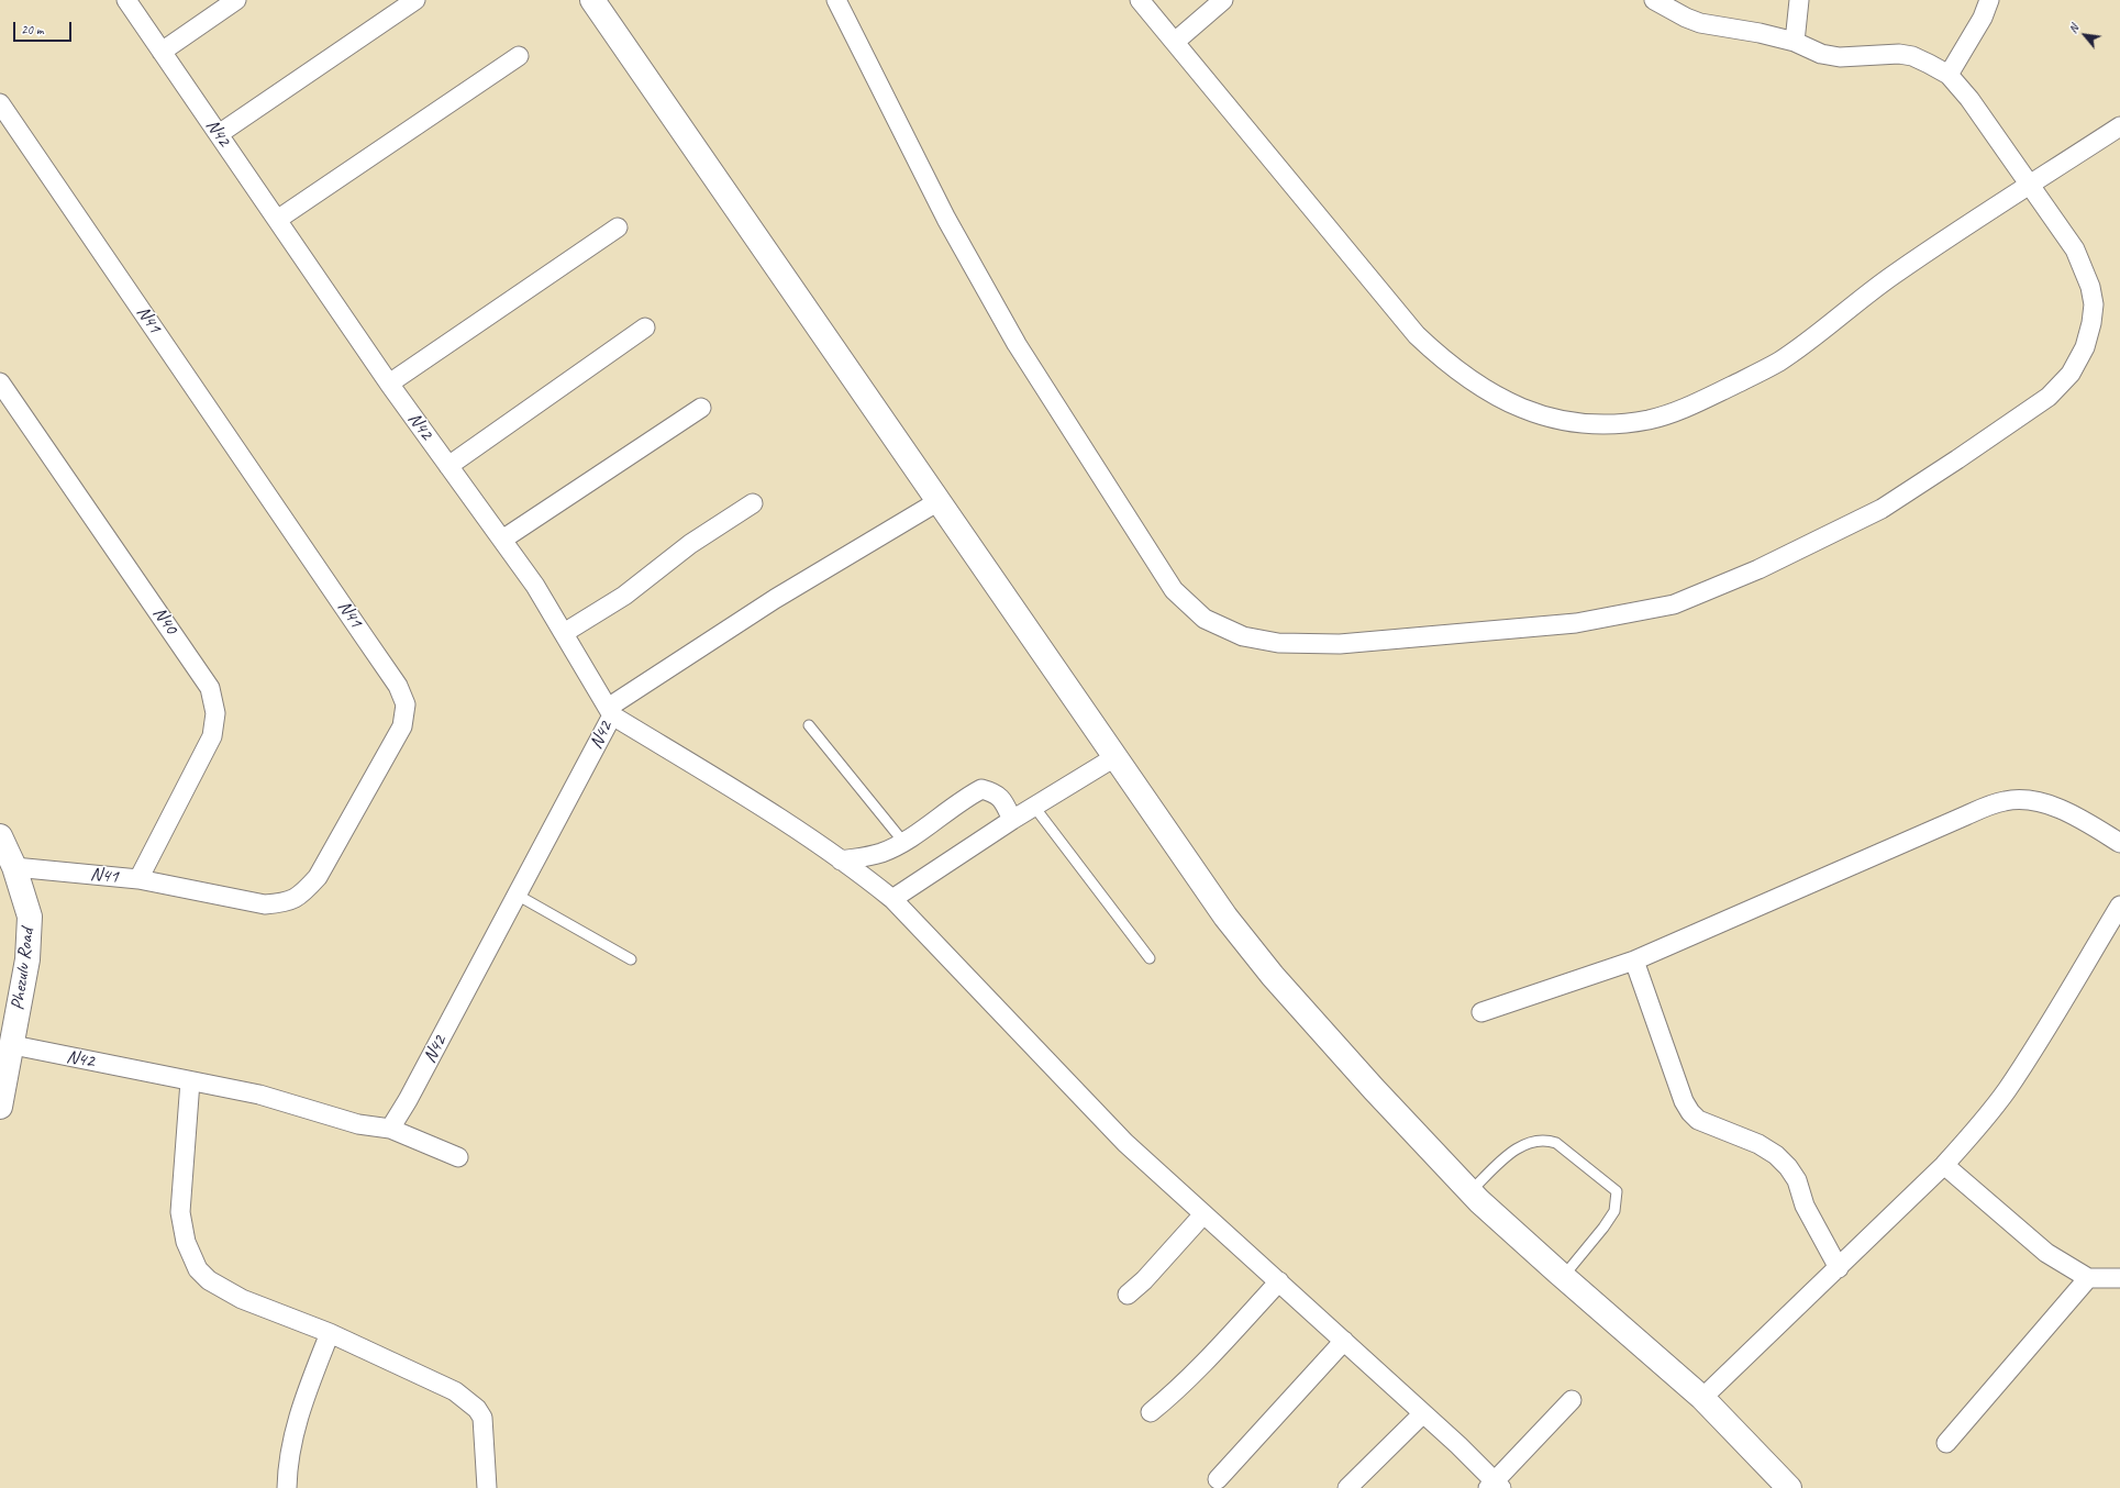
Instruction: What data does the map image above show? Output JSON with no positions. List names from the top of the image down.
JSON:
{
  "streets": {
    "street": [
      "N42",
      "N41",
      "N40",
      "Phezulu Road"
    ]
  },
  "crossings": [
    ["N42", "Phezulu Road"],
    ["N41", "N40"],
    ["N41", "Phezulu Road"]
  ],
  "scale_bar": "20 m",
  "north": "top left"
}
